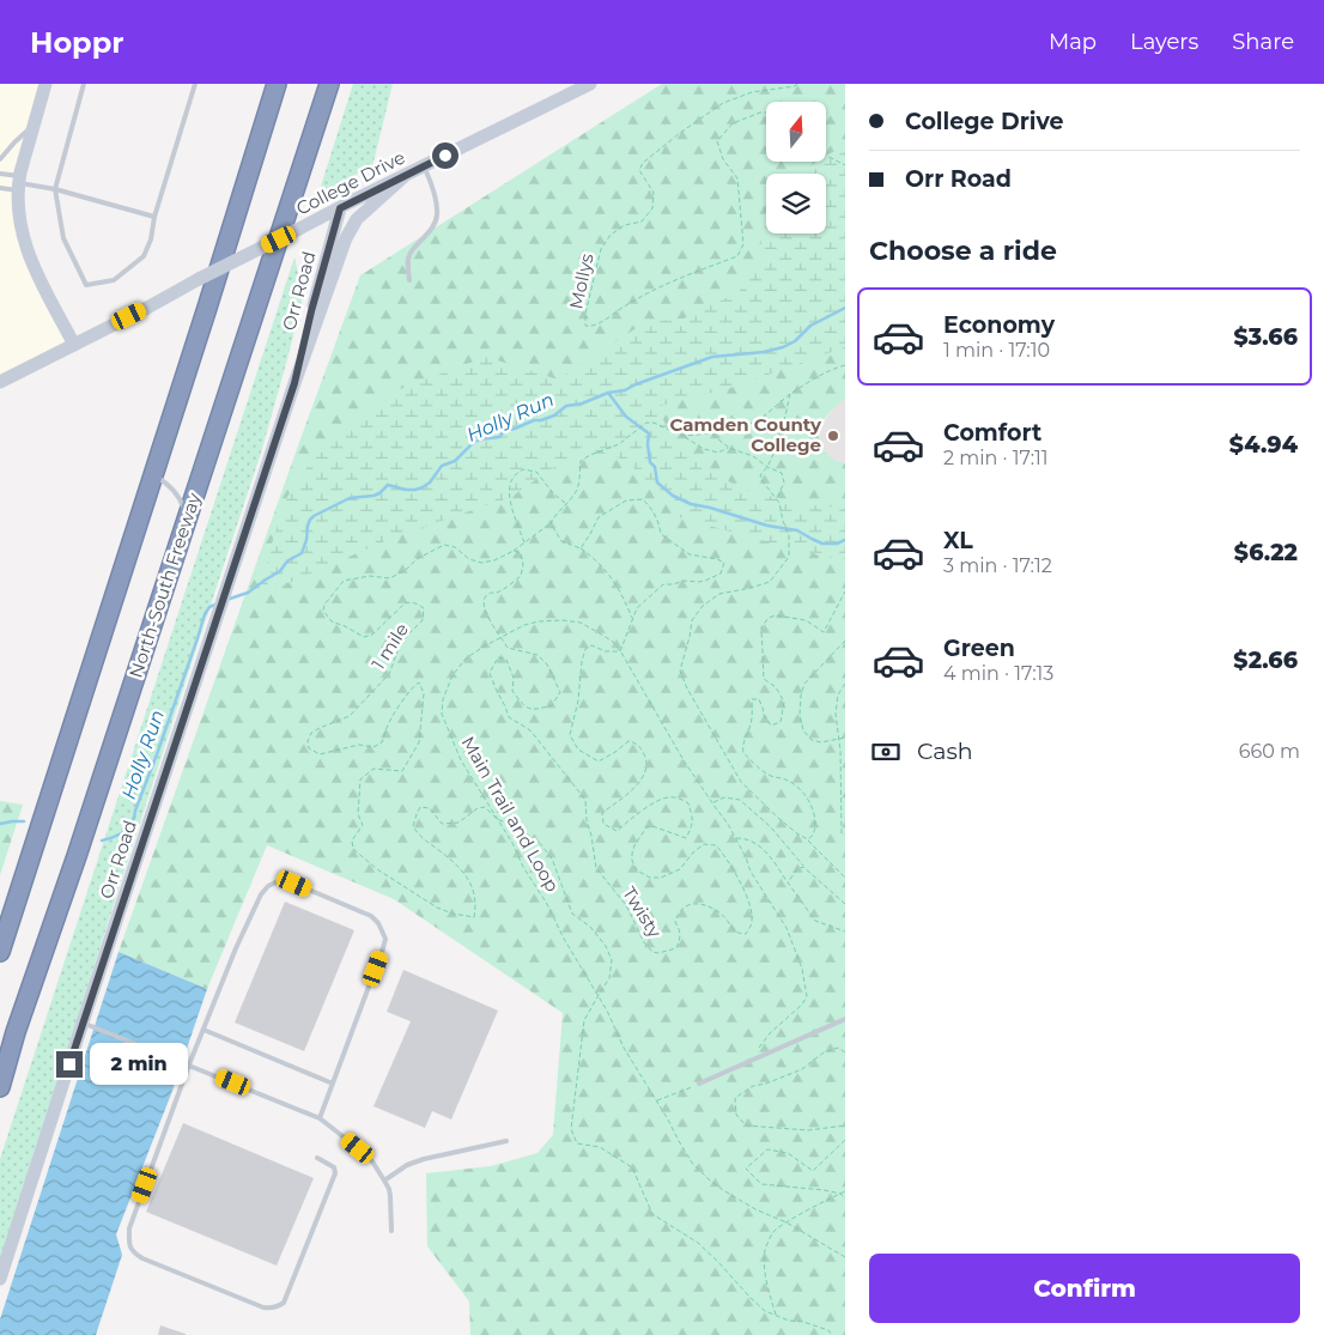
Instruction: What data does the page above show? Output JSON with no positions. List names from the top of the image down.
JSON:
{
  "streets": {
    "highway": ["North-South Freeway"],
    "street": ["College Drive", "Orr Road"],
    "path": [
      "Mollys",
      "1 mile",
      "Main Trail and Loop",
      "Twisty"
    ]
  },
  "crossings": [
    ["College Drive", "Orr Road"],
    ["1 mile", "Main Trail and Loop"],
    ["Main Trail and Loop", "Twisty"]
  ],
  "water": ["Holly Run"],
  "places": ["Camden County College"],
  "north": "top",
  "page": {
    "header": "Hoppr",
    "nav": ["Map", "Layers", "Share"],
    "banner": ["College Drive", "Orr Road"],
    "heading": "Choose a ride",
    "list": [
      {
        "name": "Economy",
        "note": "1 min · 17:10",
        "value": "$3.66"
      },
      {
        "name": "Comfort",
        "note": "2 min · 17:11",
        "value": "$4.94"
      },
      {
        "name": "XL",
        "note": "3 min · 17:12",
        "value": "$6.22"
      },
      {
        "name": "Green",
        "note": "4 min · 17:13",
        "value": "$2.66"
      }
    ],
    "pay": ["Cash", "660 m"],
    "bubble": "2 min",
    "buttons": "Confirm"
  }
}
